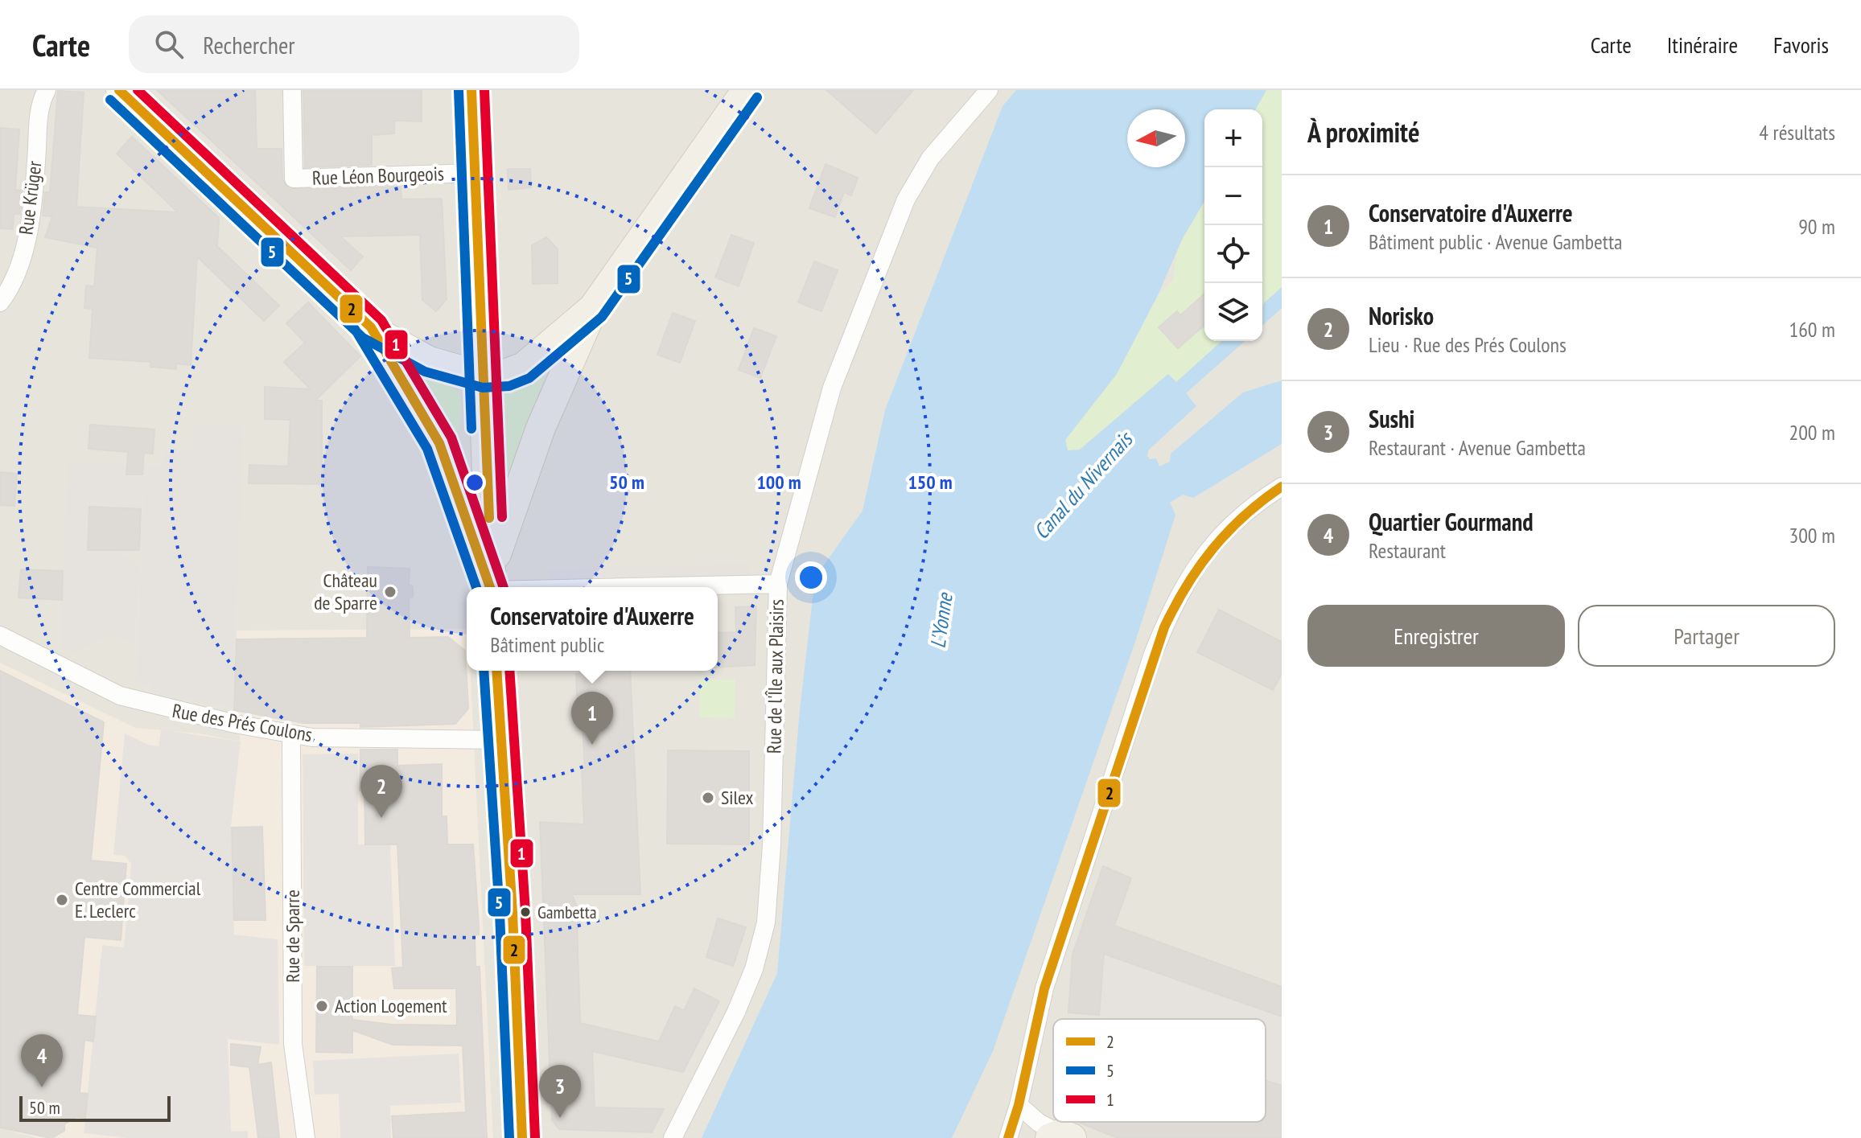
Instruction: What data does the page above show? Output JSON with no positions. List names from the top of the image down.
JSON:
{
  "streets": {
    "street": [
      "Rue Léon Bourgeois",
      "Rue Krüger",
      "Rue de l'Île aux Plaisirs",
      "Rue des Prés Coulons",
      "Rue de Sparre"
    ]
  },
  "crossings": [
    ["Rue des Prés Coulons", "Rue de Sparre"]
  ],
  "water": ["Canal du Nivernais", "L'Yonne"],
  "places": [
    "Château de Sparre",
    "Silex",
    "Centre Commercial E. Leclerc",
    "Gambetta",
    "Action Logement"
  ],
  "lines": ["transit line 2", "transit line 1", "transit line 5"],
  "legend": ["2", "5", "1"],
  "scale_bar": "50 m",
  "north": "left",
  "page": {
    "header": "Carte",
    "search": "Rechercher",
    "nav": ["Carte", "Itinéraire", "Favoris"],
    "heading": ["À proximité", "4 résultats"],
    "map_buttons": ["+", "−"],
    "list": [
      {
        "mark": "1",
        "name": "Conservatoire d'Auxerre",
        "note": "Bâtiment public · Avenue Gambetta",
        "value": "90 m"
      },
      {
        "mark": "2",
        "name": "Norisko",
        "note": "Lieu · Rue des Prés Coulons",
        "value": "160 m"
      },
      {
        "mark": "3",
        "name": "Sushi",
        "note": "Restaurant · Avenue Gambetta",
        "value": "200 m"
      },
      {
        "mark": "4",
        "name": "Quartier Gourmand",
        "note": "Restaurant",
        "value": "300 m"
      }
    ],
    "buttons": ["Enregistrer", "Partager"],
    "popup": ["Conservatoire d'Auxerre", "Bâtiment public"],
    "pins": [
      "1",
      "2",
      "4",
      "3"
    ],
    "scale": "50 m"
  },
  "rings": ["50 m", "100 m", "150 m"]
}
